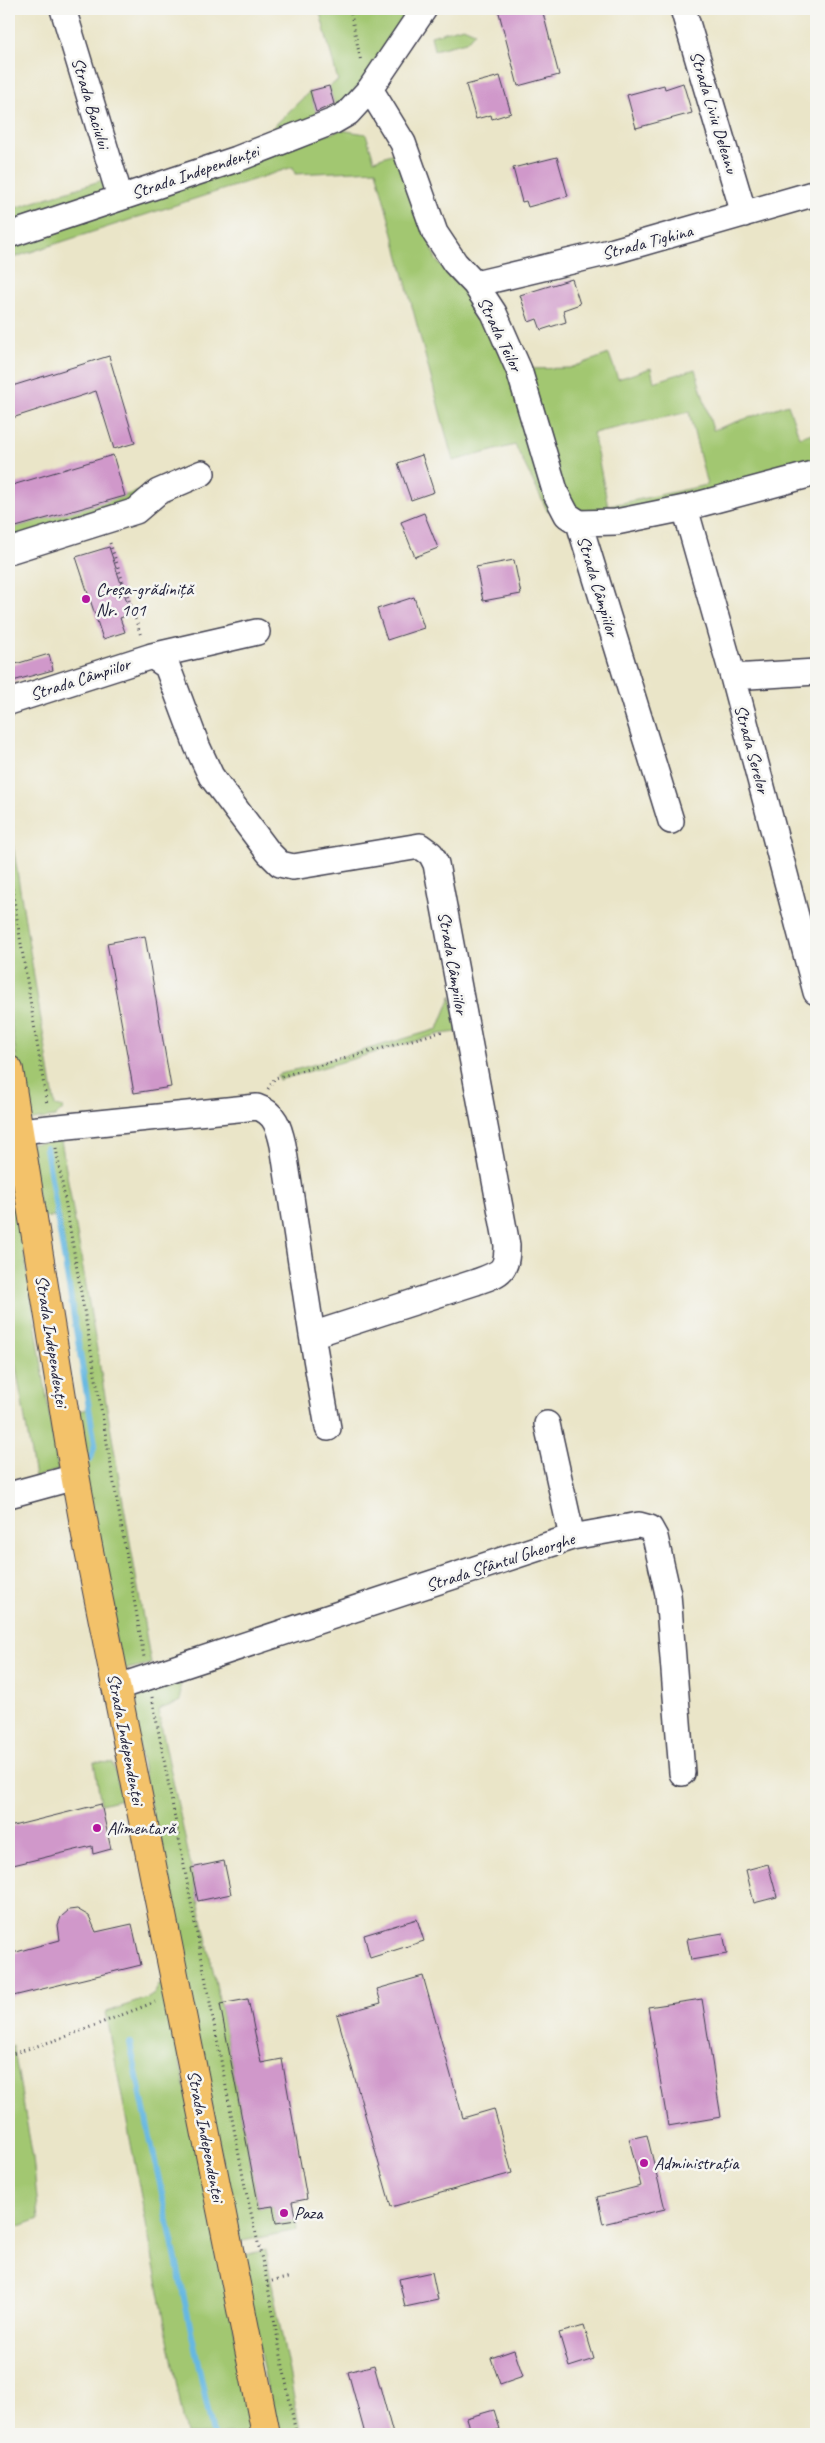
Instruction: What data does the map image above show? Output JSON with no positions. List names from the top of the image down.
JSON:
{
  "streets": {
    "main road": ["Strada Independenței"],
    "street": [
      "Strada Baciului",
      "Strada Liviu Deleanu",
      "Strada Tighina",
      "Strada Teilor",
      "Strada Câmpiilor",
      "Strada Serelor",
      "Strada Sfântul Gheorghe"
    ]
  },
  "crossings": [
    ["Strada Baciului", "Strada Independenței"],
    ["Strada Liviu Deleanu", "Strada Tighina"],
    ["Strada Independenței", "Strada Teilor"],
    ["Strada Independenței", "Strada Sfântul Gheorghe"],
    ["Strada Tighina", "Strada Teilor"],
    ["Strada Teilor", "Strada Câmpiilor"]
  ],
  "places": [
    "Creșa-grădiniță Nr. 101",
    "Alimentară",
    "Administrația",
    "Paza"
  ]
}
